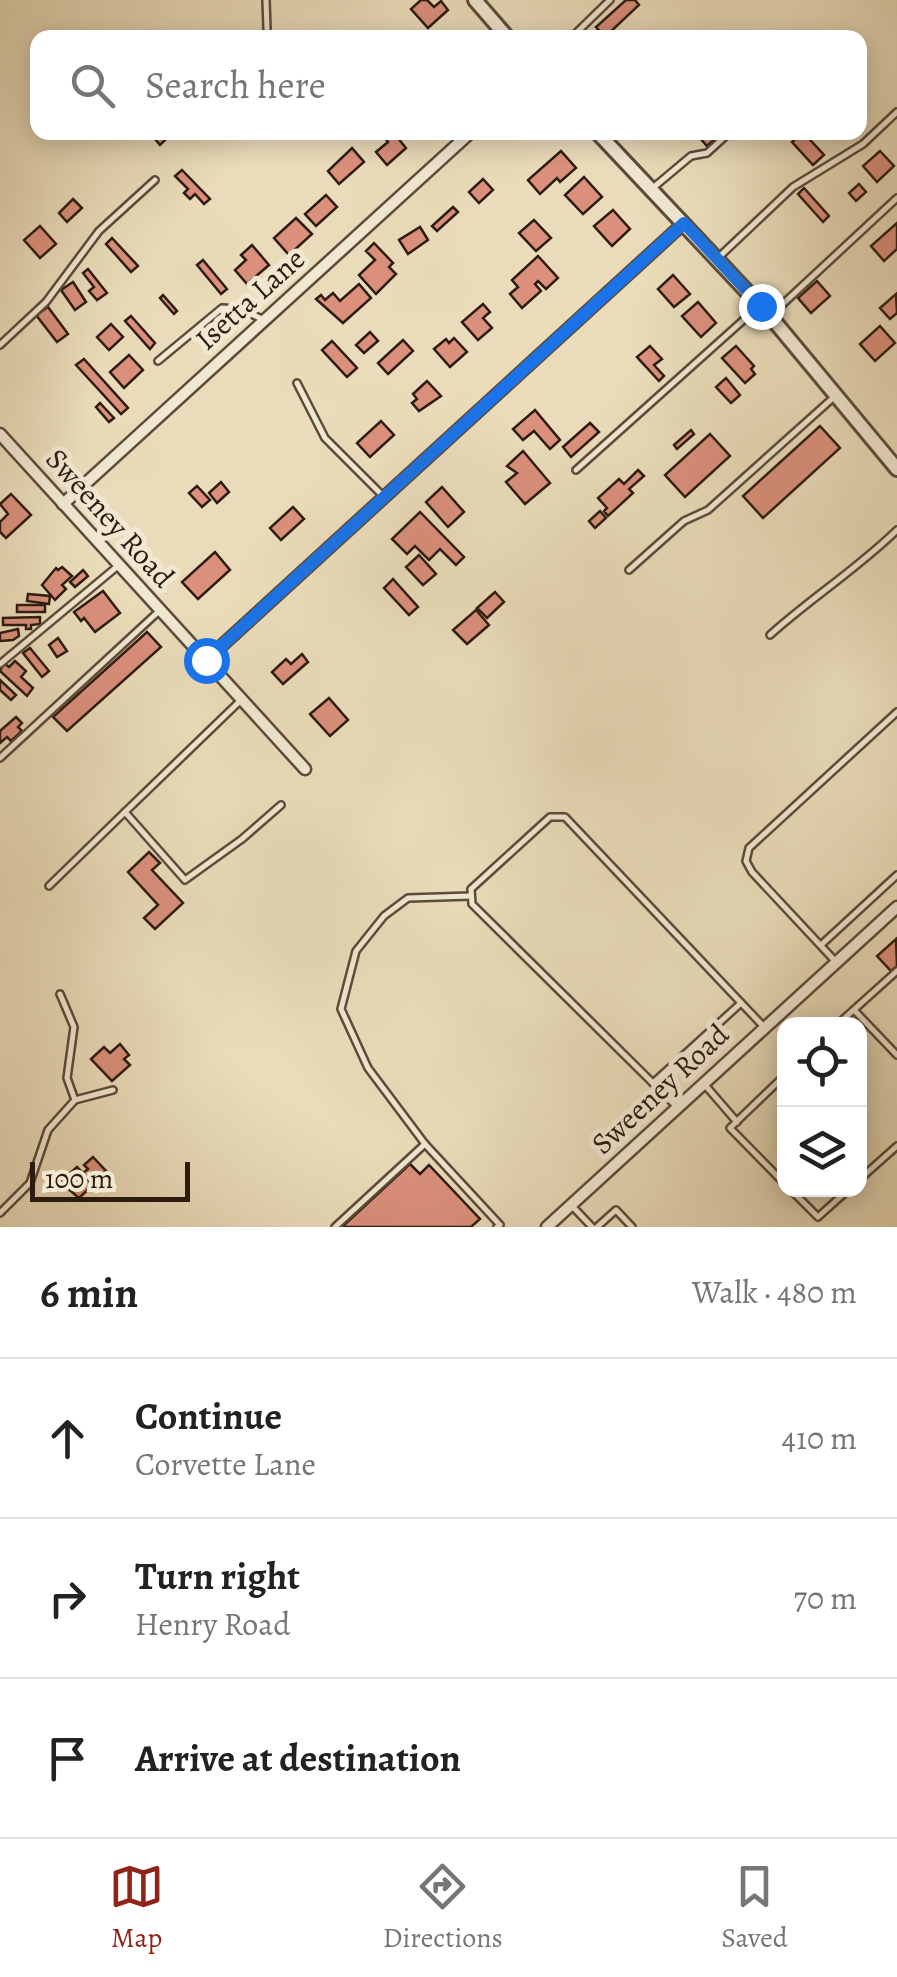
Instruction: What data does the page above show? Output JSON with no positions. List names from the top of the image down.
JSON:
{
  "streets": {
    "street": ["Isetta Lane", "Sweeney Road"]
  },
  "crossings": [
    ["Isetta Lane", "Sweeney Road"]
  ],
  "scale_bar": "100 m",
  "page": {
    "search": "Search here",
    "scale": "100 m",
    "heading": ["6 min", "Walk · 480 m"],
    "list": [
      ["Continue", "Corvette Lane", "410 m"],
      ["Turn right", "Henry Road", "70 m"],
      "Arrive at destination"
    ],
    "nav": ["Map", "Directions", "Saved"]
  }
}
